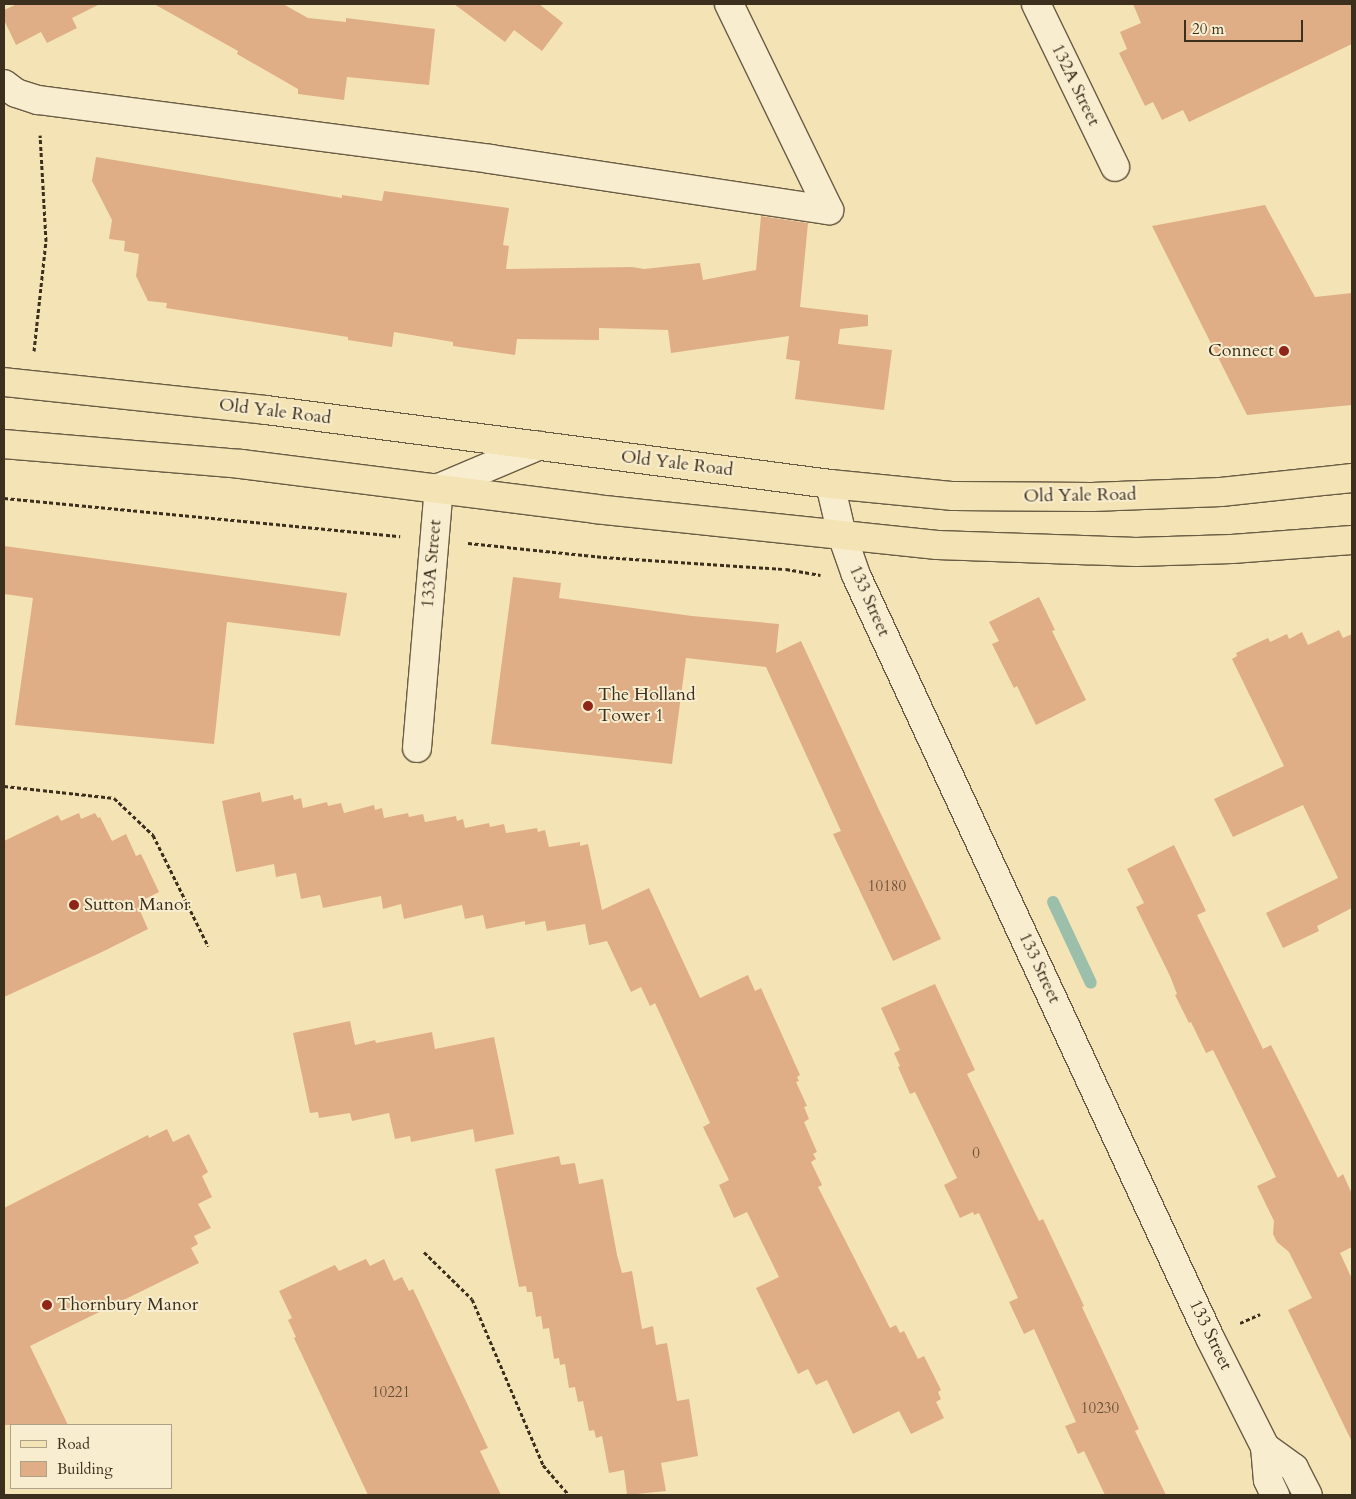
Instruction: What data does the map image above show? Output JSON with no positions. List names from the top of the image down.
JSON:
{
  "streets": {
    "main road": ["Old Yale Road"],
    "street": ["132A Street", "133A Street", "133 Street"]
  },
  "crossings": [
    ["Old Yale Road", "133 Street"]
  ],
  "places": [
    "Connect",
    "The Holland Tower 1",
    "Sutton Manor",
    "Thornbury Manor"
  ],
  "house_numbers": [
    "10180",
    "0",
    "10221",
    "10230"
  ],
  "legend": ["Road", "Building"],
  "scale_bar": "20 m"
}
